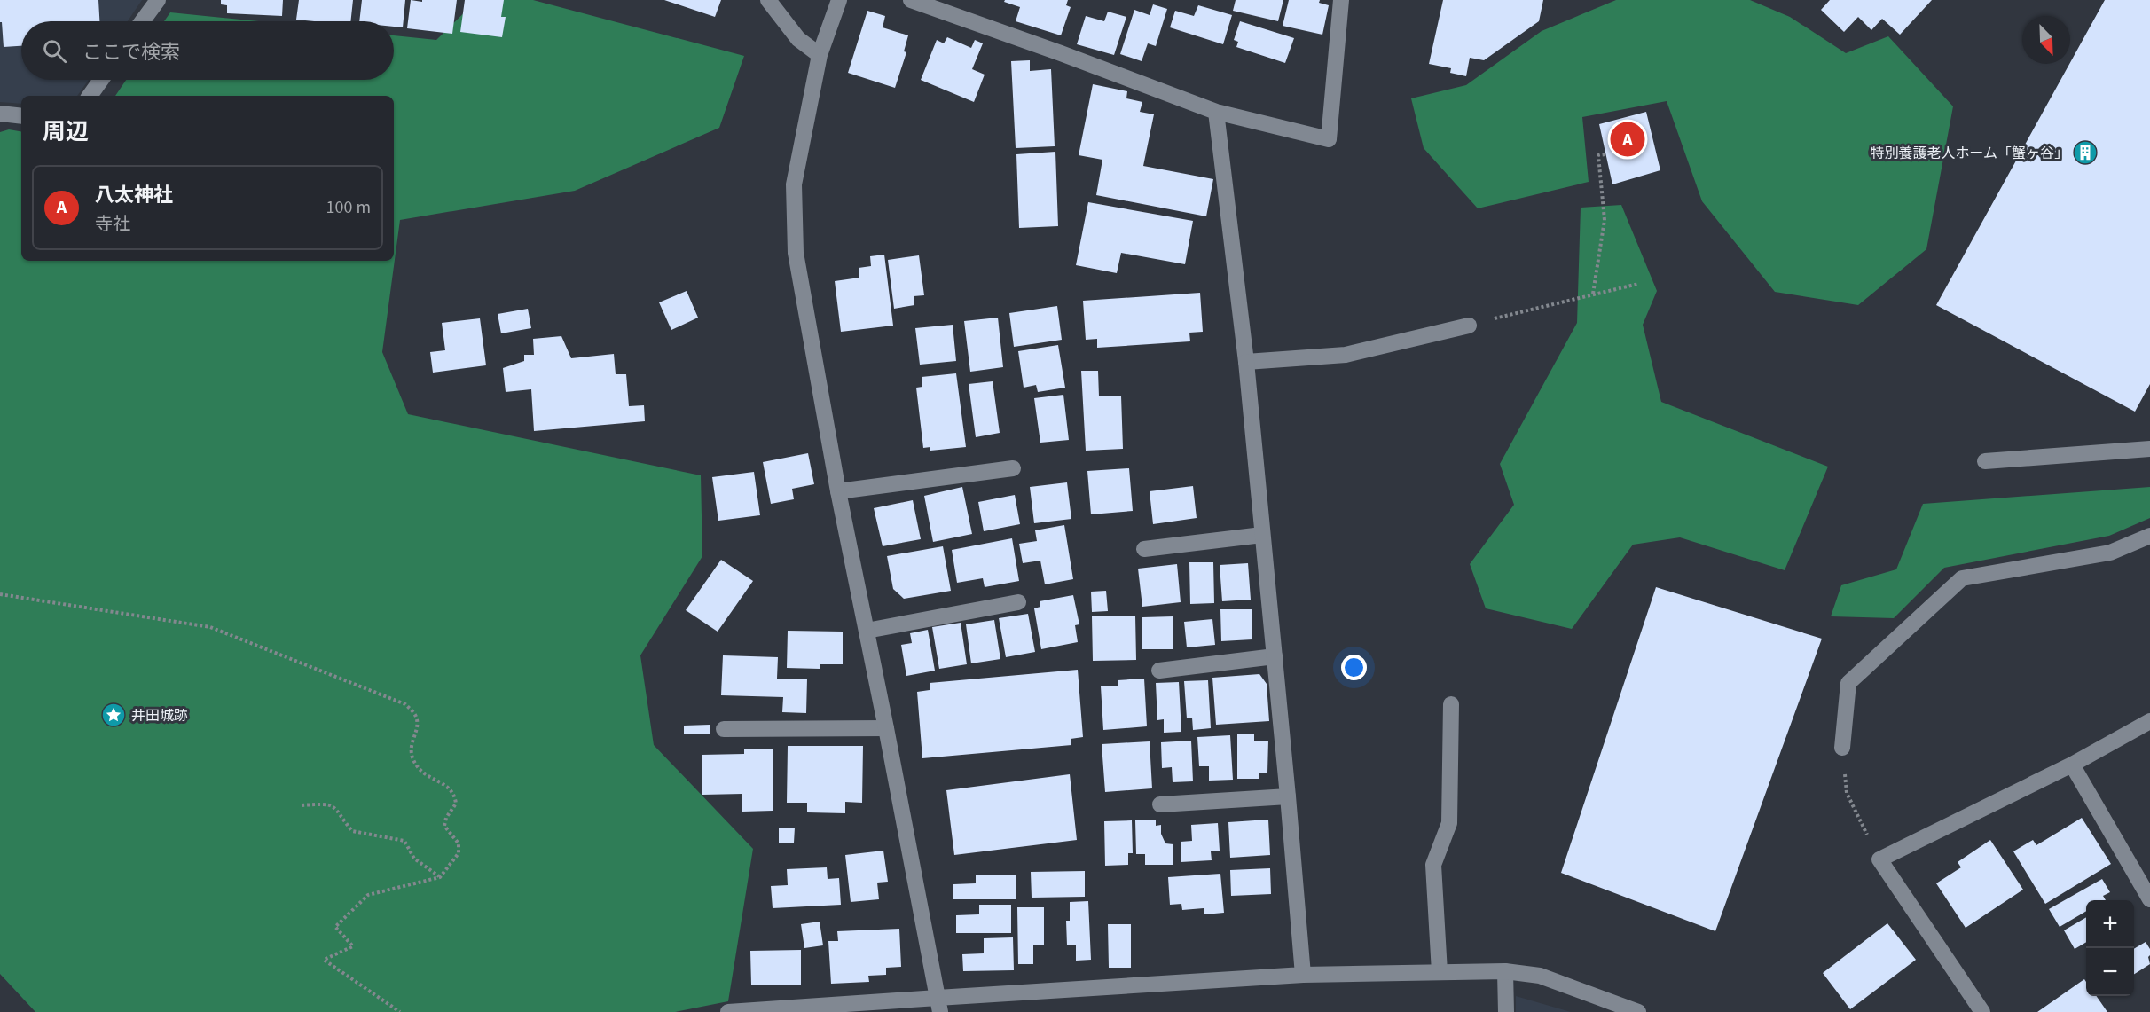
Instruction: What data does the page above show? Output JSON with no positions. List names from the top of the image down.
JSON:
{
  "places": {
    "building": ["特別養護老人ホーム「蟹ヶ谷」"],
    "place": ["井田城跡"]
  },
  "north": "bottom right",
  "page": {
    "search": "ここで検索",
    "heading": "周辺",
    "pins": "A",
    "list": [
      {
        "mark": "A",
        "name": "八太神社",
        "note": "寺社",
        "value": "100 m"
      }
    ],
    "map_buttons": ["+", "−"]
  }
}
